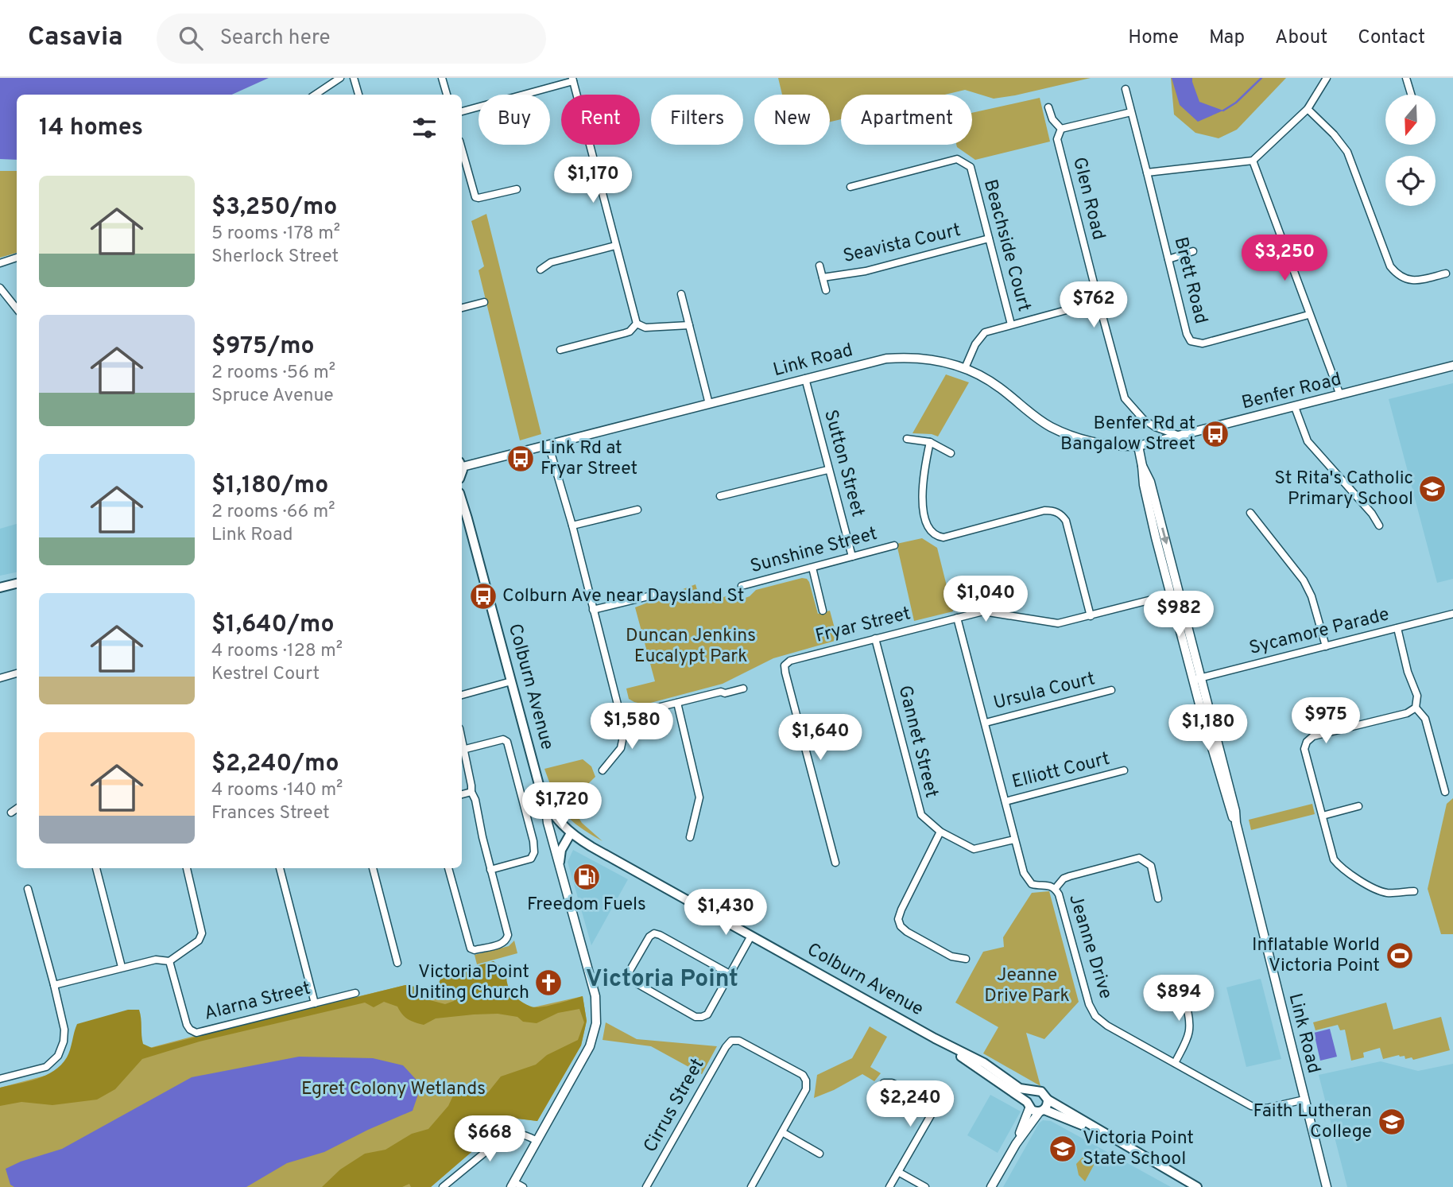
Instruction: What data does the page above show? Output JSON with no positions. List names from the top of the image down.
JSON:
{
  "streets": {
    "main road": ["Colburn Avenue"],
    "street": [
      "Glen Road",
      "Seavista Court",
      "Beachside Court",
      "Brett Road",
      "Link Road",
      "Benfer Road",
      "Sutton Street",
      "Sunshine Street",
      "Fryar Street",
      "Sycamore Parade",
      "Ursula Court",
      "Gannet Street",
      "Elliott Court",
      "Jeanne Drive",
      "Alarna Street",
      "Cirrus Street"
    ]
  },
  "crossings": [
    ["Glen Road", "Benfer Road"],
    ["Seavista Court", "Beachside Court"],
    ["Link Road", "Benfer Road"],
    ["Link Road", "Sutton Street"],
    ["Link Road", "Fryar Street"],
    ["Link Road", "Sycamore Parade"],
    ["Link Road", "Jeanne Drive"],
    ["Sutton Street", "Sunshine Street"],
    ["Fryar Street", "Gannet Street"],
    ["Fryar Street", "Jeanne Drive"],
    ["Ursula Court", "Jeanne Drive"],
    ["Gannet Street", "Jeanne Drive"],
    ["Elliott Court", "Jeanne Drive"]
  ],
  "districts": ["Victoria Point"],
  "parks": ["Duncan Jenkins Eucalypt Park", "Jeanne Drive Park", "Egret Colony Wetlands"],
  "places": {
    "bus stop": ["Benfer Rd at Bangalow Street", "Link Rd at Fryar Street", "Colburn Ave near Daysland St"],
    "school or university": ["St Rita's Catholic Primary School", "Faith Lutheran College", "Victoria Point State School"],
    "fuel station": ["Freedom Fuels"],
    "sports": ["Inflatable World Victoria Point"],
    "church": ["Victoria Point Uniting Church"]
  },
  "north": "bottom",
  "page": {
    "header": "Casavia",
    "search": "Search here",
    "nav": [
      "Home",
      "Map",
      "About",
      "Contact"
    ],
    "chip": [
      "Buy",
      "Rent",
      "Filters",
      "New",
      "Apartment"
    ],
    "heading": "14 homes",
    "price": [
      "$1,170",
      "$3,250",
      "$762",
      "$1,040",
      "$982",
      "$975",
      "$1,580",
      "$1,180",
      "$1,640",
      "$1,720",
      "$1,430",
      "$894",
      "$2,240",
      "$668"
    ],
    "list": [
      {
        "name": "$3,250/mo",
        "note": "5 rooms · 178 m² · Sherlock Street"
      },
      {
        "name": "$975/mo",
        "note": "2 rooms · 56 m² · Spruce Avenue"
      },
      {
        "name": "$1,180/mo",
        "note": "2 rooms · 66 m² · Link Road"
      },
      {
        "name": "$1,640/mo",
        "note": "4 rooms · 128 m² · Kestrel Court"
      },
      {
        "name": "$2,240/mo",
        "note": "4 rooms · 140 m² · Frances Street"
      }
    ]
  }
}
